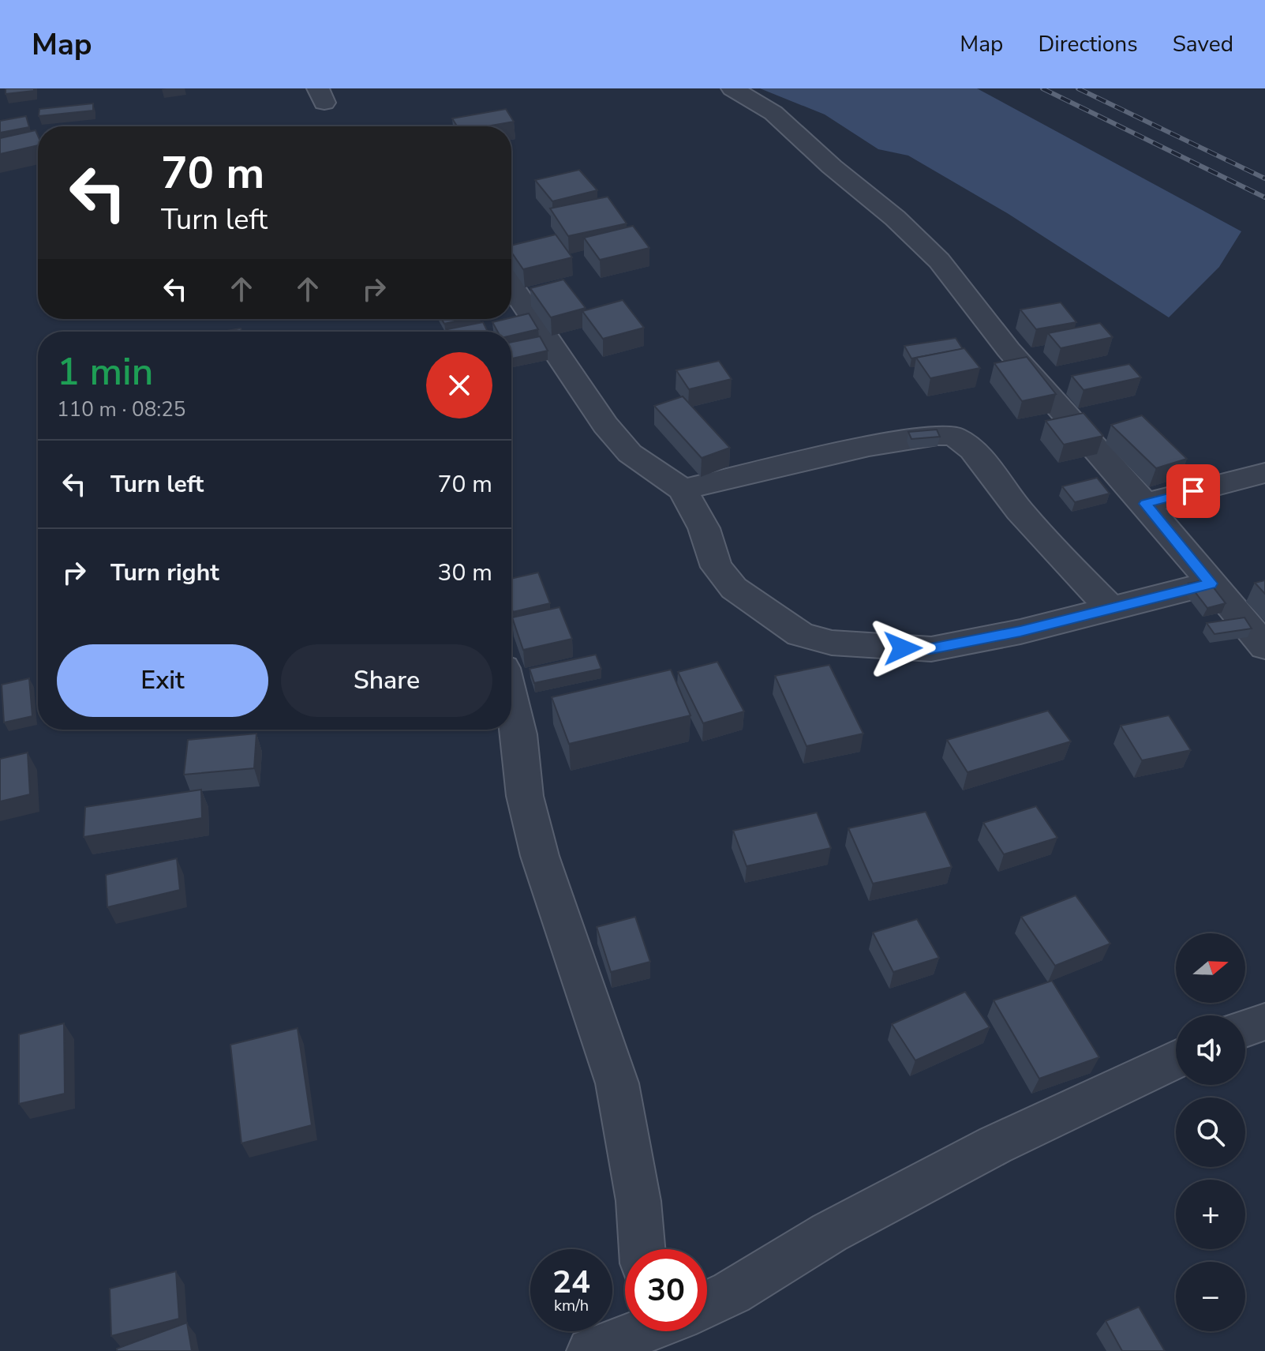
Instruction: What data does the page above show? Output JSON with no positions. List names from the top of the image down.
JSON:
{
  "north": "right",
  "page": {
    "header": "Map",
    "nav": ["Map", "Directions", "Saved"],
    "turn": ["70 m", "Turn left"],
    "heading": ["1 min", "110 m · 08:25"],
    "list": [
      {
        "name": "Turn left",
        "value": "70 m"
      },
      {
        "name": "Turn right",
        "value": "30 m"
      }
    ],
    "buttons": ["Exit", "Share"],
    "map_buttons": ["+", "−"],
    "speed": "24 km/h",
    "limit": "30"
  }
}
